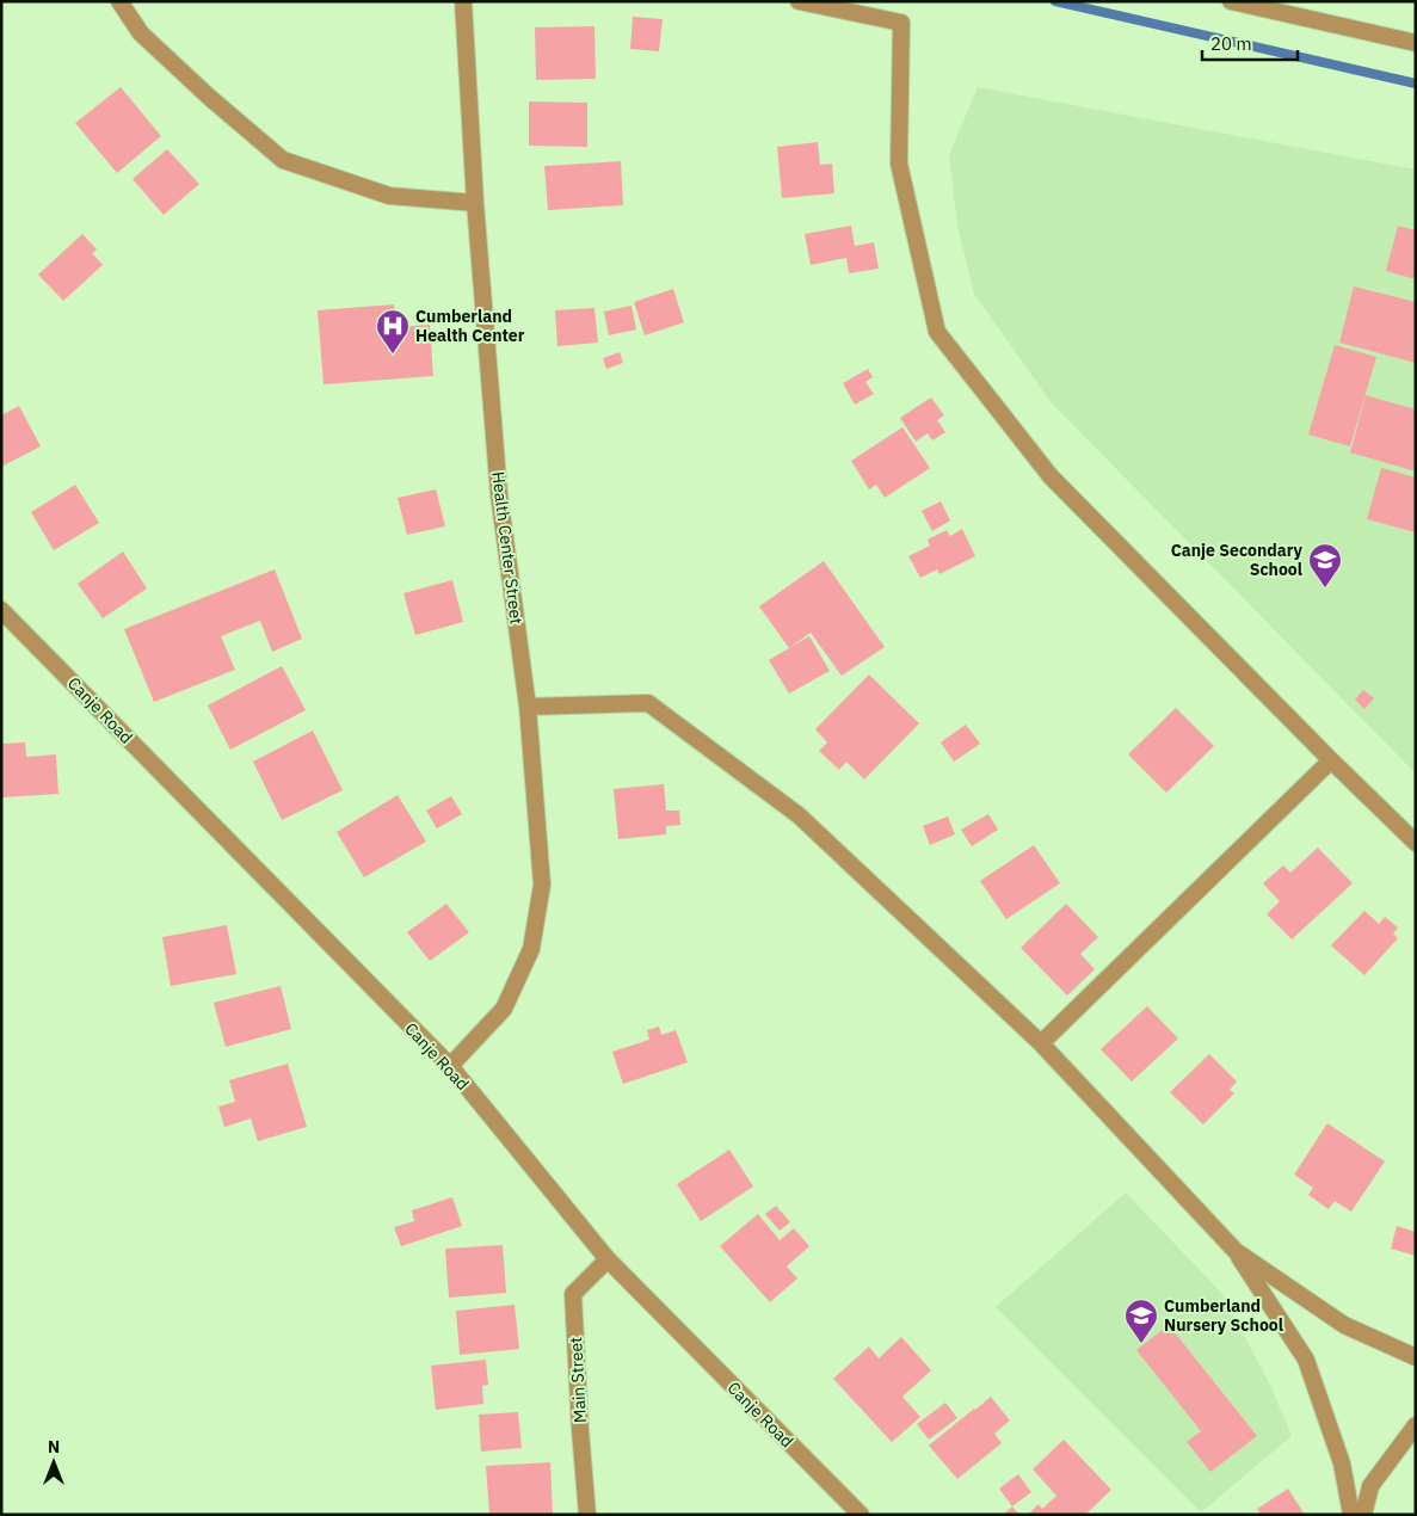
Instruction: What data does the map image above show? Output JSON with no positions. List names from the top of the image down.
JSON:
{
  "streets": {
    "street": ["Health Center Street", "Canje Road", "Main Street"]
  },
  "crossings": [
    ["Health Center Street", "Canje Road"],
    ["Canje Road", "Main Street"]
  ],
  "places": {
    "hospital": ["Cumberland Health Center"],
    "school or university": ["Canje Secondary School", "Cumberland Nursery School"]
  },
  "scale_bar": "20 m",
  "north": "top"
}
